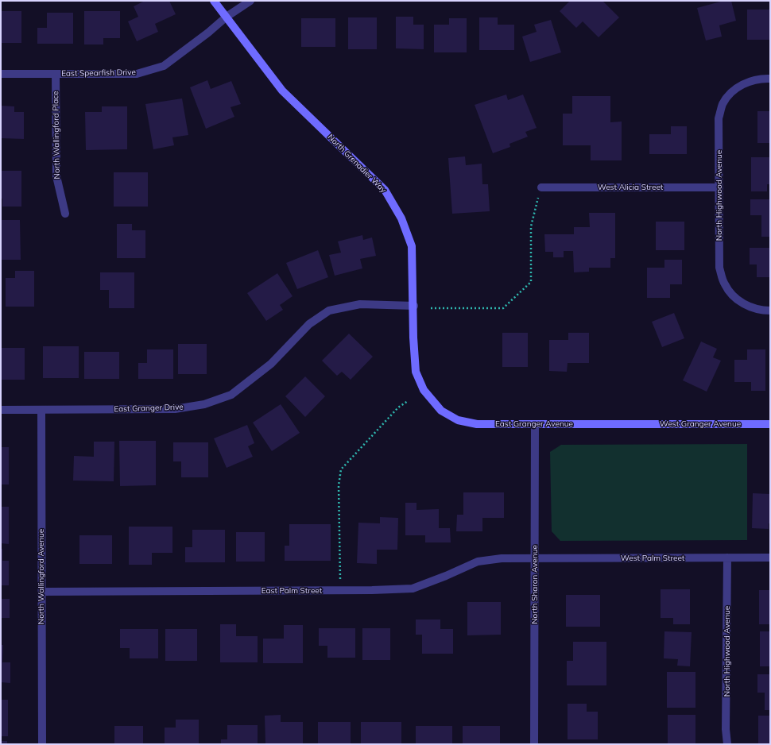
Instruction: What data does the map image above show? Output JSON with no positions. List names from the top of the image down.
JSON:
{
  "streets": {
    "street": [
      "East Spearfish Drive",
      "North Wallingford Place",
      "North Grenadier Way",
      "West Alicia Street",
      "North Highwood Avenue",
      "East Granger Drive",
      "East Granger Avenue",
      "West Granger Avenue",
      "West Palm Street",
      "North Wallingford Avenue",
      "North Sharon Avenue",
      "East Palm Street"
    ]
  },
  "crossings": [
    ["East Spearfish Drive", "North Wallingford Place"],
    ["East Spearfish Drive", "North Grenadier Way"],
    ["North Grenadier Way", "East Granger Drive"],
    ["North Grenadier Way", "East Granger Avenue"],
    ["West Alicia Street", "North Highwood Avenue"],
    ["North Highwood Avenue", "West Palm Street"],
    ["East Granger Drive", "North Wallingford Avenue"],
    ["East Granger Avenue", "West Granger Avenue"],
    ["East Granger Avenue", "North Sharon Avenue"],
    ["West Palm Street", "North Sharon Avenue"],
    ["West Palm Street", "East Palm Street"],
    ["North Wallingford Avenue", "East Palm Street"],
    ["North Sharon Avenue", "East Palm Street"]
  ]
}
